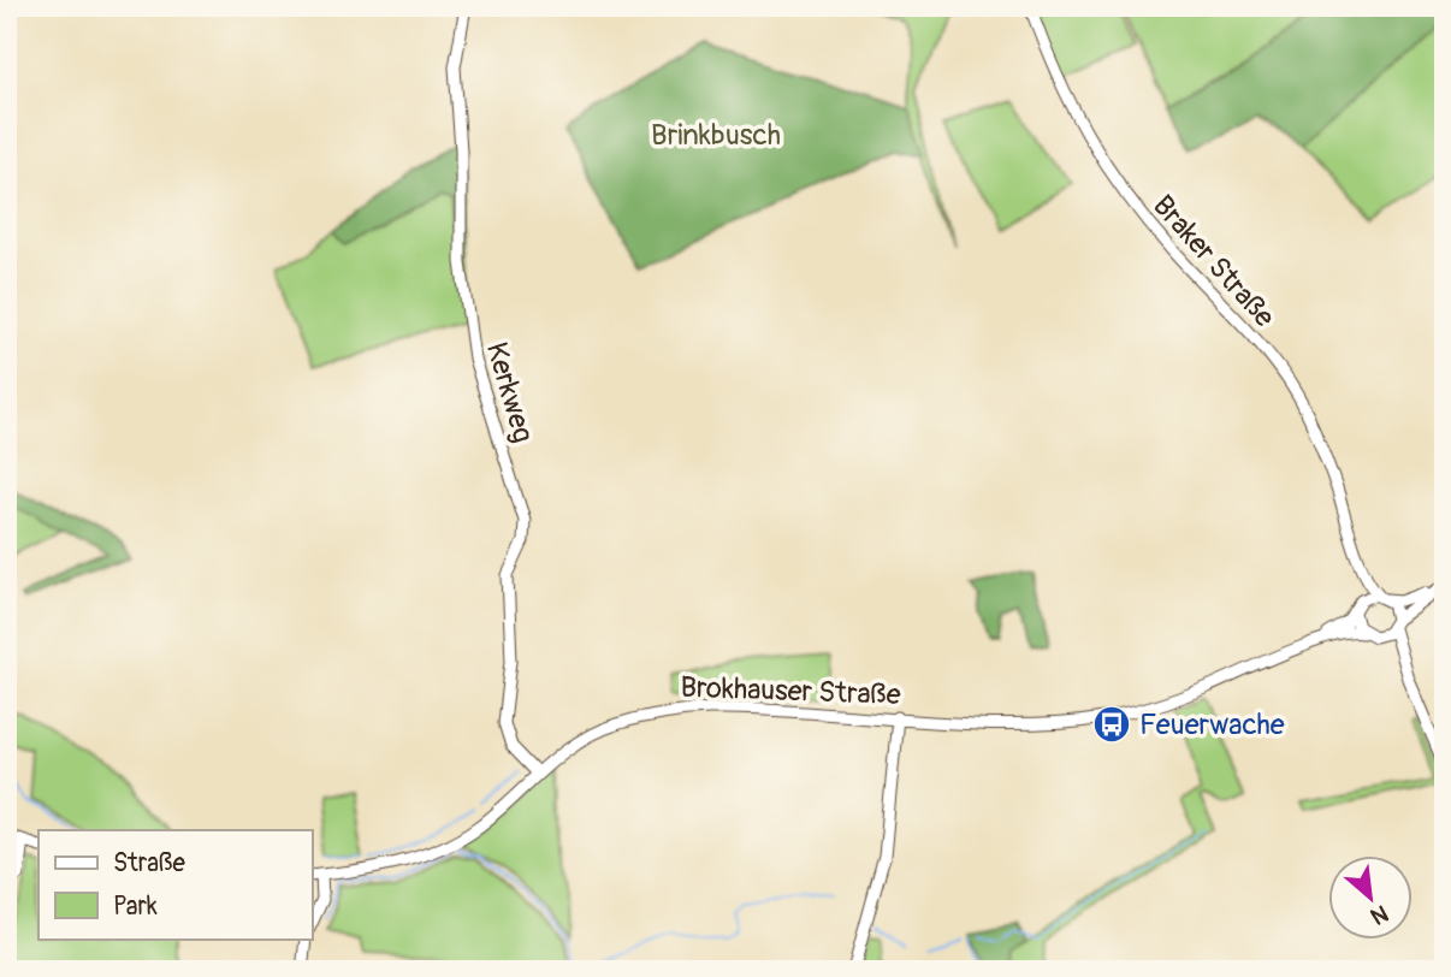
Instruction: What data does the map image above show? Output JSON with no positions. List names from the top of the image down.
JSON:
{
  "streets": {
    "street": ["Braker Straße", "Kerkweg", "Brokhauser Straße"]
  },
  "crossings": [
    ["Braker Straße", "Brokhauser Straße"],
    ["Kerkweg", "Brokhauser Straße"]
  ],
  "parks": ["Brinkbusch"],
  "places": {
    "bus stop": ["Feuerwache"]
  },
  "legend": ["Straße", "Park"],
  "north": "bottom right"
}
